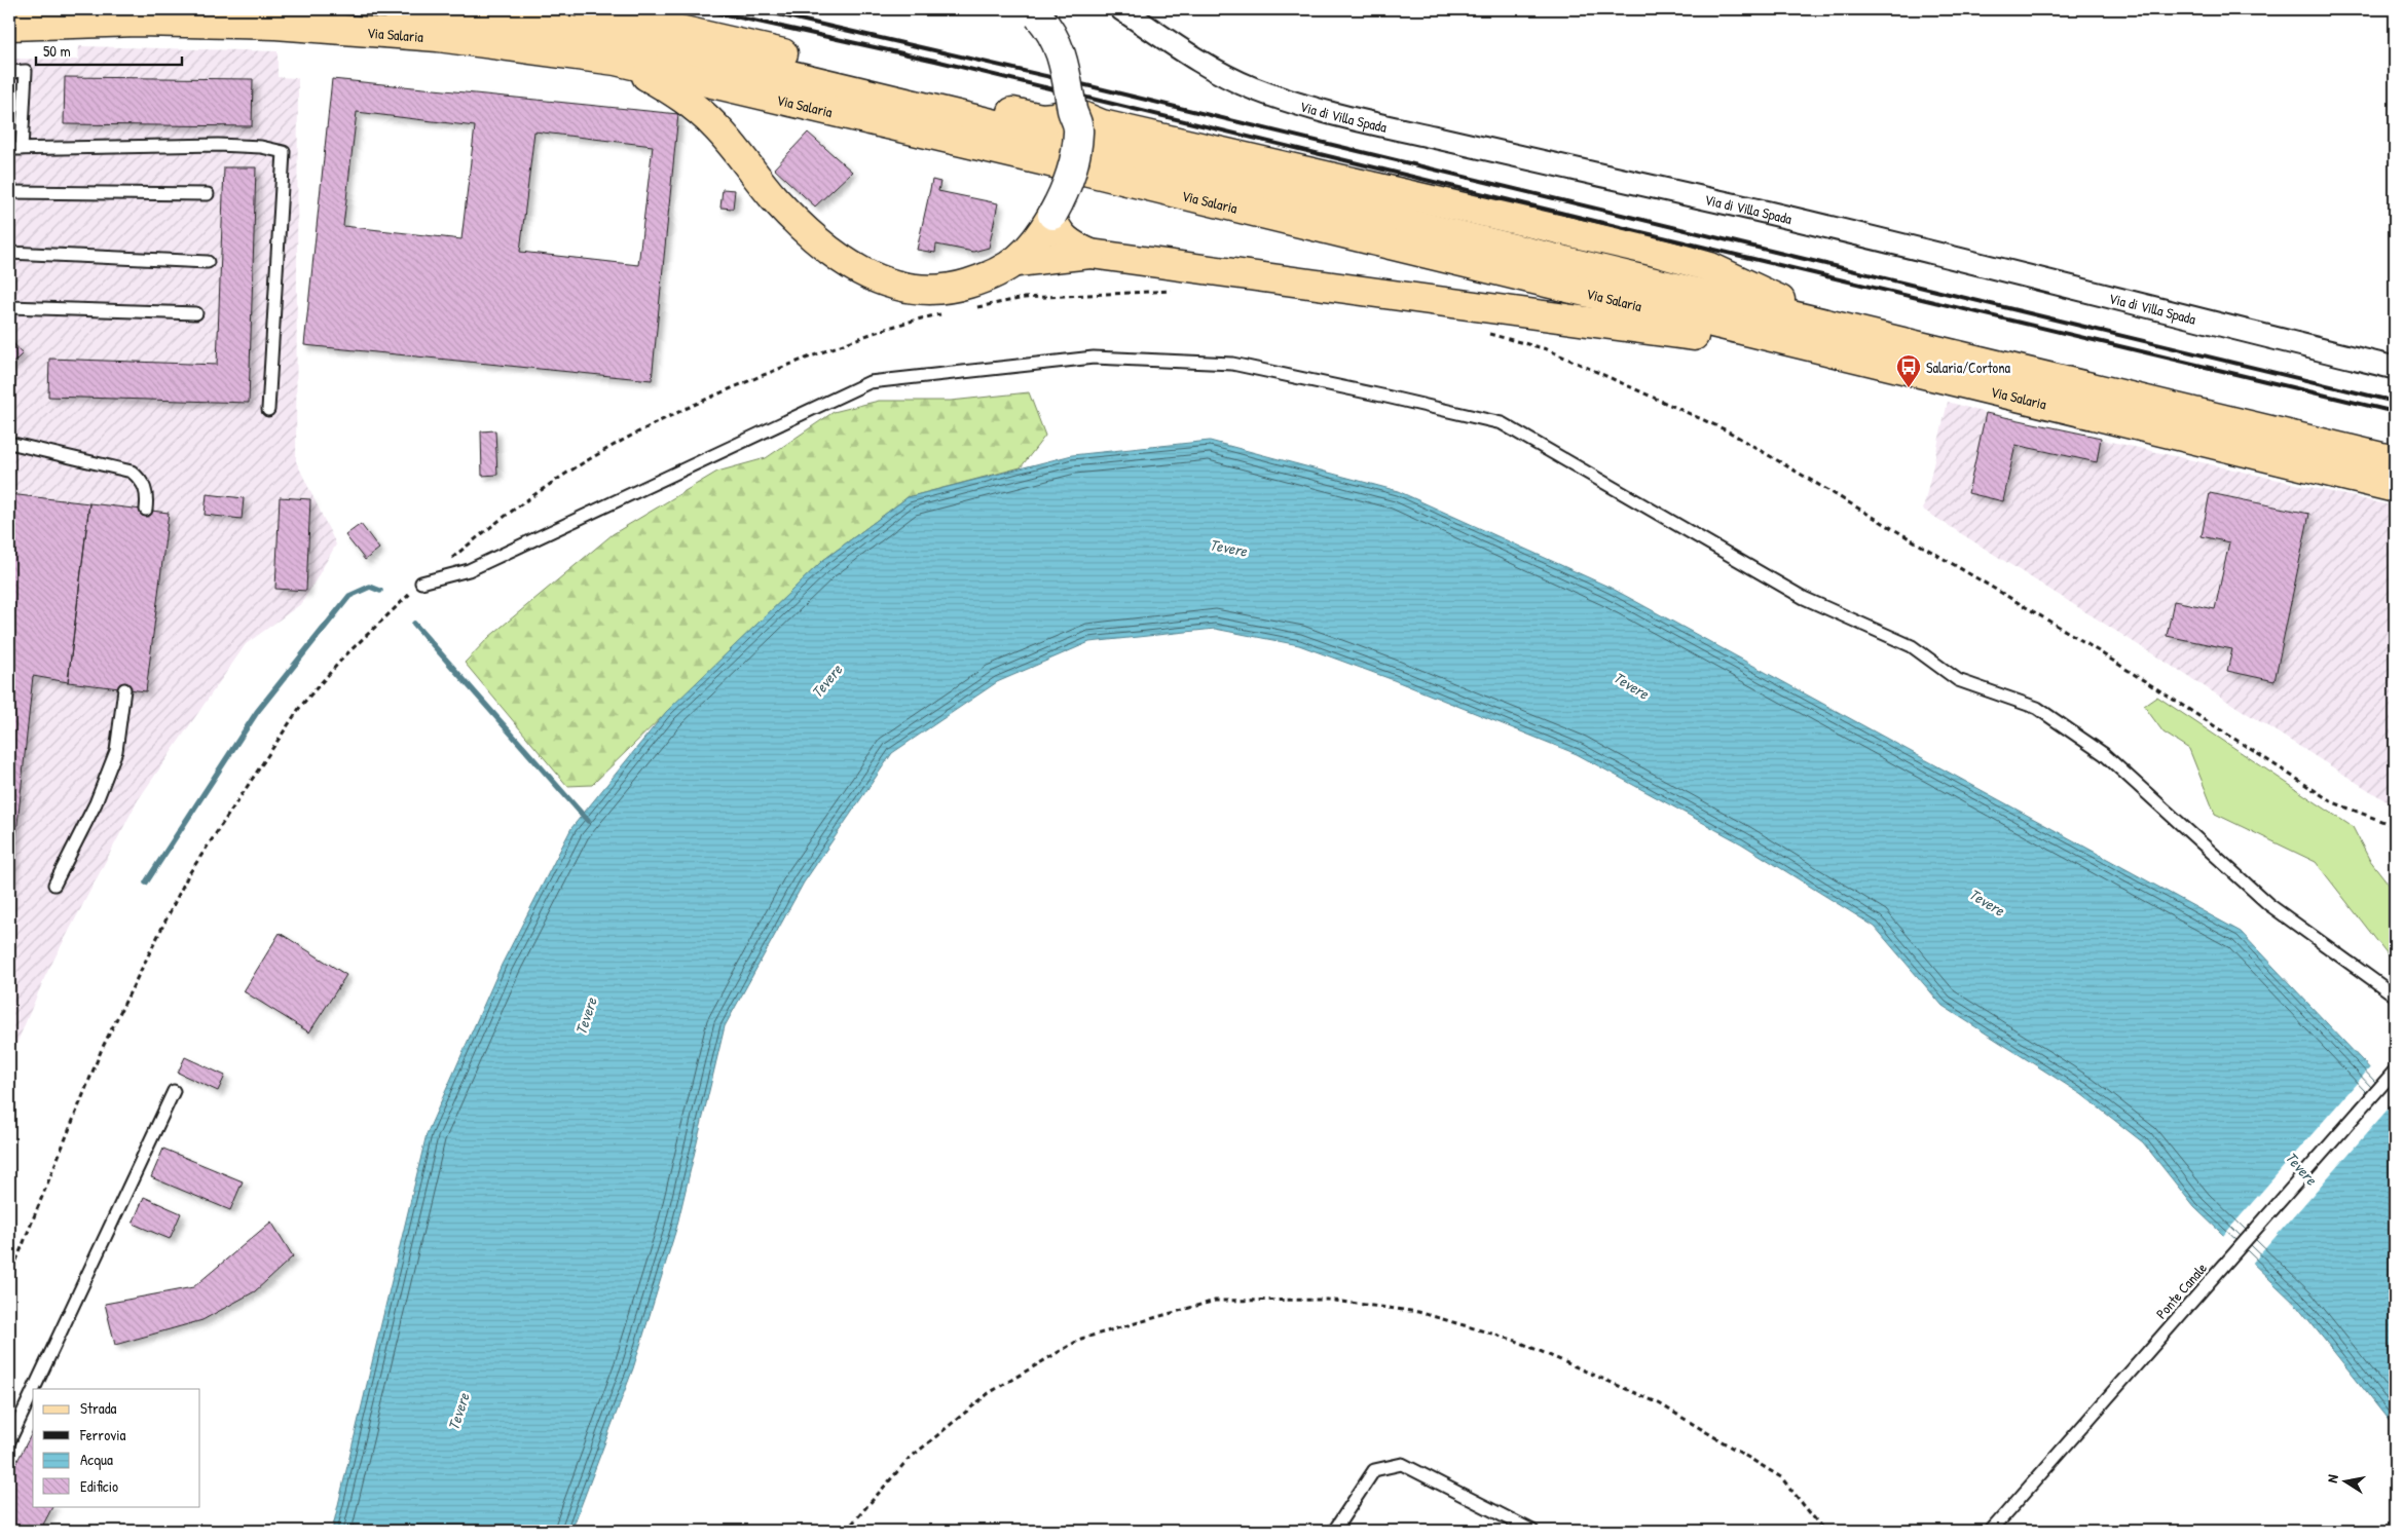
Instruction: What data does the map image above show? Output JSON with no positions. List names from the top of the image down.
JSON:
{
  "streets": {
    "main road": ["Via Salaria"],
    "street": ["Via di Villa Spada"],
    "lane": ["Ponte Canale"]
  },
  "water": ["Tevere"],
  "places": {
    "bus stop": ["Salaria/Cortona"]
  },
  "legend": [
    "Strada",
    "Ferrovia",
    "Acqua",
    "Edificio"
  ],
  "scale_bar": "50 m",
  "north": "left"
}
